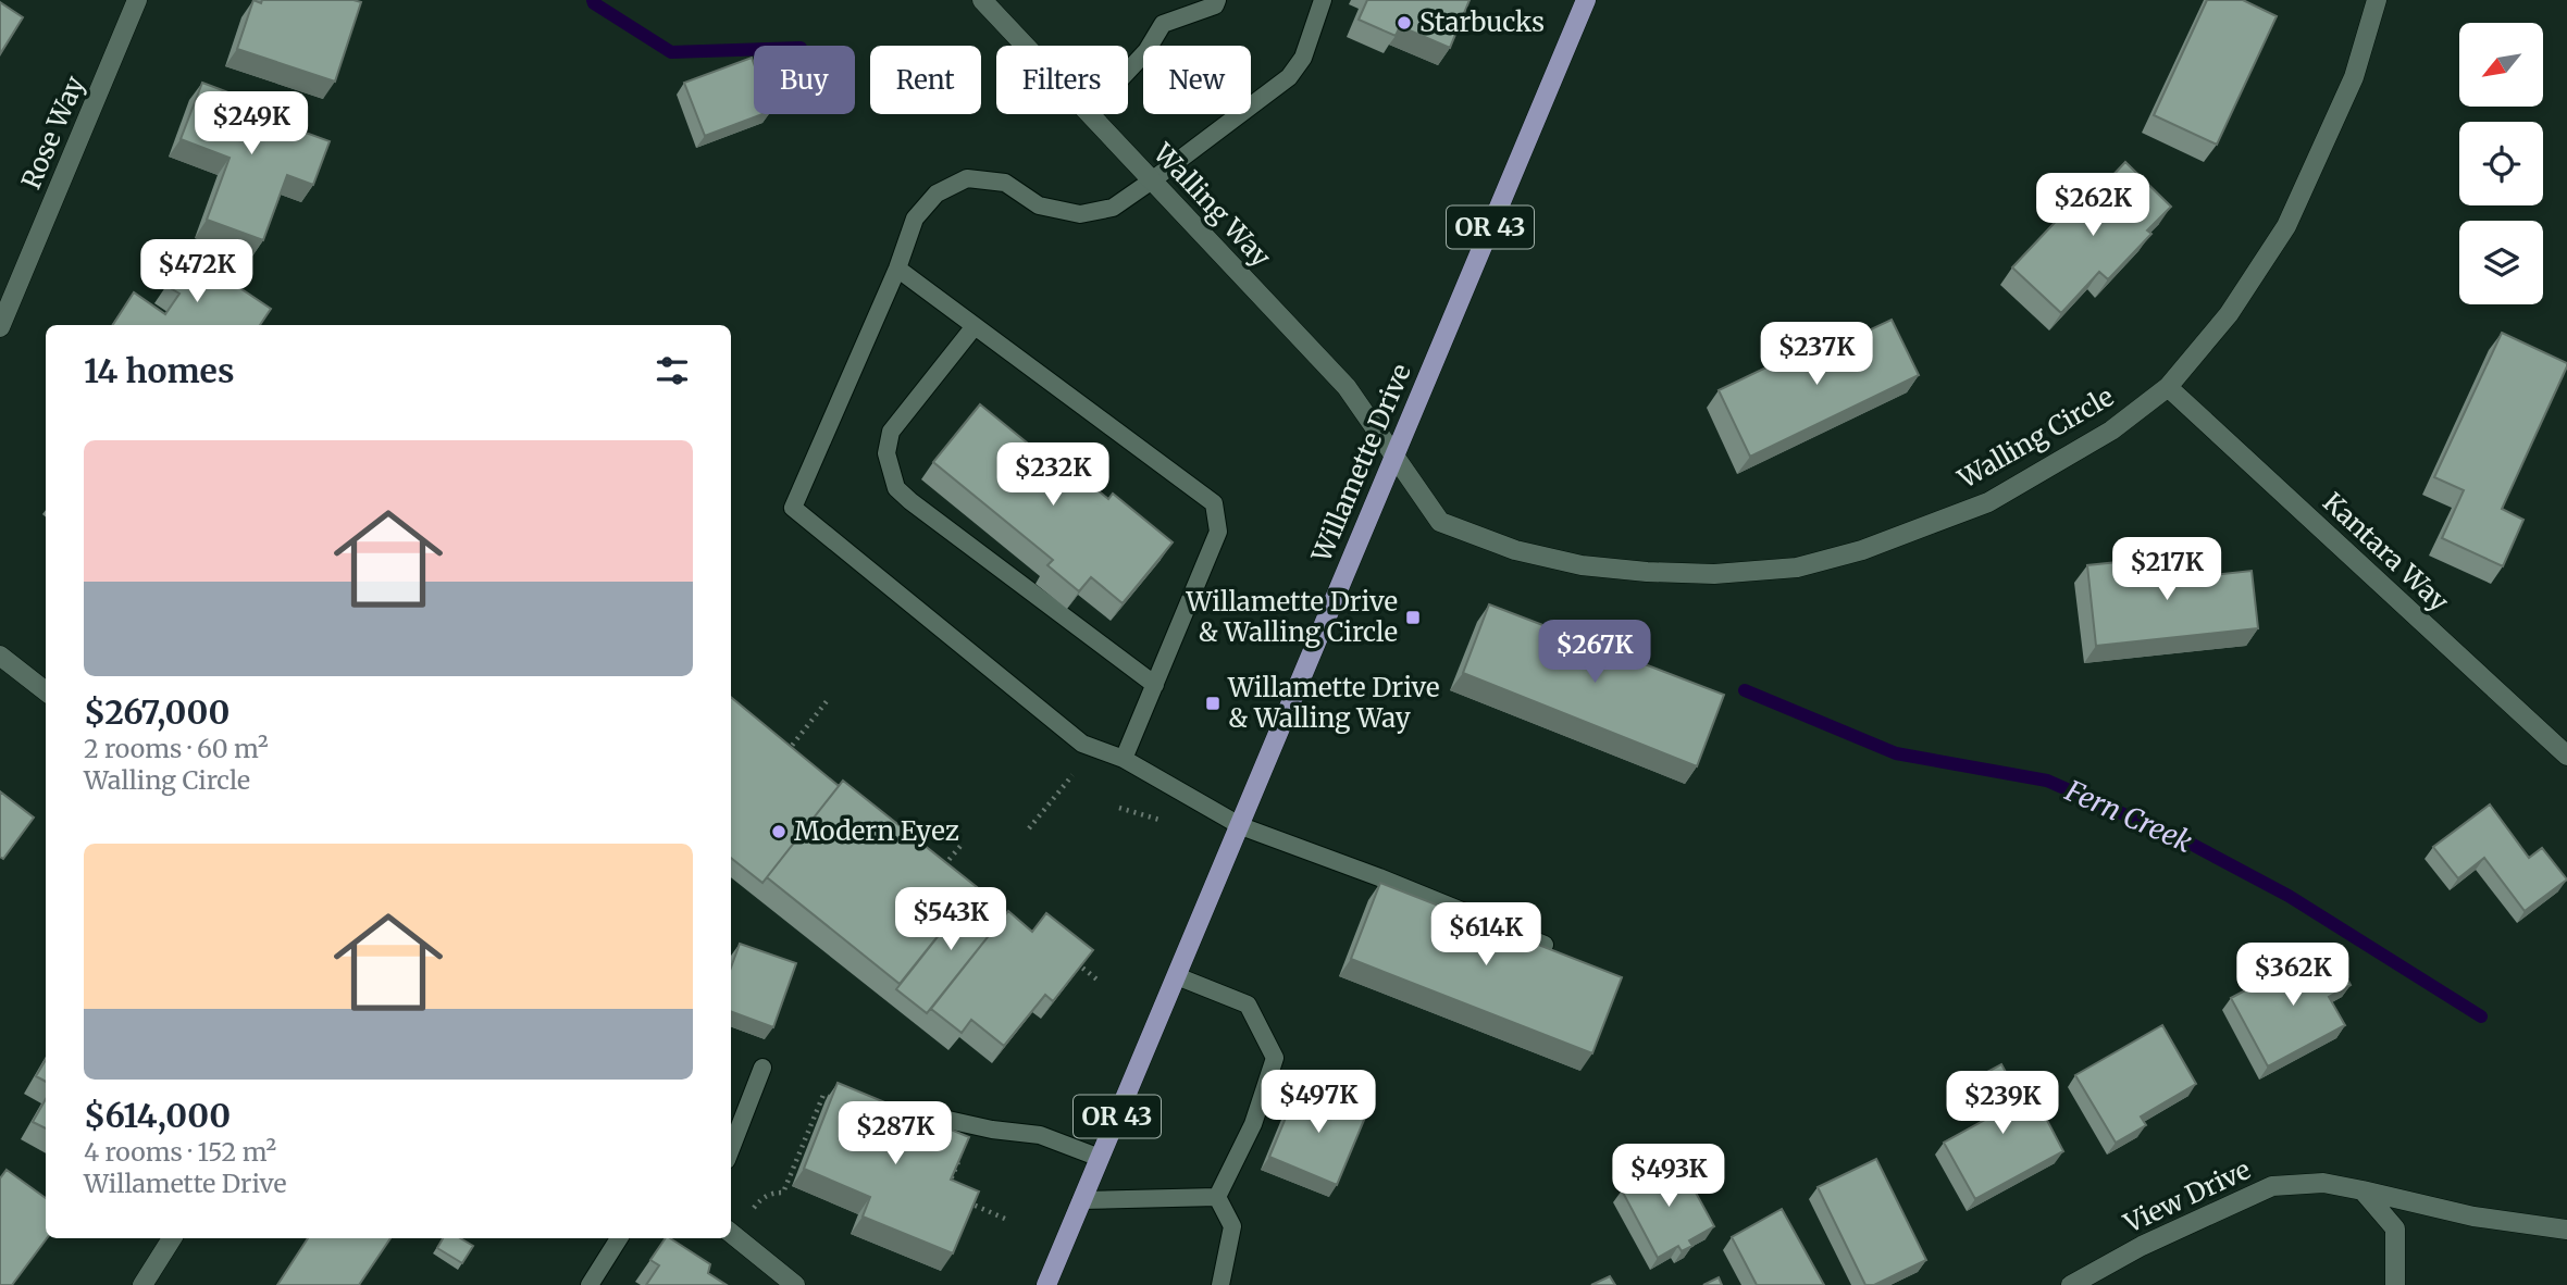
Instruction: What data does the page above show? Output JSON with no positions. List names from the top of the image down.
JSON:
{
  "streets": {
    "main road": ["OR 43", "Willamette Drive"],
    "street": [
      "Rose Way",
      "Walling Way",
      "Walling Circle",
      "Kantara Way",
      "View Drive"
    ]
  },
  "crossings": [
    ["Walling Way", "Walling Circle"],
    ["Walling Way", "Willamette Drive"],
    ["Walling Circle", "Willamette Drive"],
    ["Walling Circle", "Kantara Way"]
  ],
  "water": ["Fern Creek"],
  "places": {
    "other": ["Starbucks", "Modern Eyez"],
    "transit": ["Willamette Drive & Walling Circle", "Willamette Drive & Walling Way"]
  },
  "north": "bottom left",
  "page": {
    "chip": [
      "Buy",
      "Rent",
      "Filters",
      "New"
    ],
    "price": [
      "$249K",
      "$262K",
      "$472K",
      "$237K",
      "$232K",
      "$217K",
      "$267K",
      "$543K",
      "$614K",
      "$362K",
      "$497K",
      "$239K",
      "$287K",
      "$493K"
    ],
    "heading": "14 homes",
    "list": [
      {
        "name": "$267,000",
        "note": "2 rooms · 60 m² · Walling Circle"
      },
      {
        "name": "$614,000",
        "note": "4 rooms · 152 m² · Willamette Drive"
      }
    ]
  }
}
